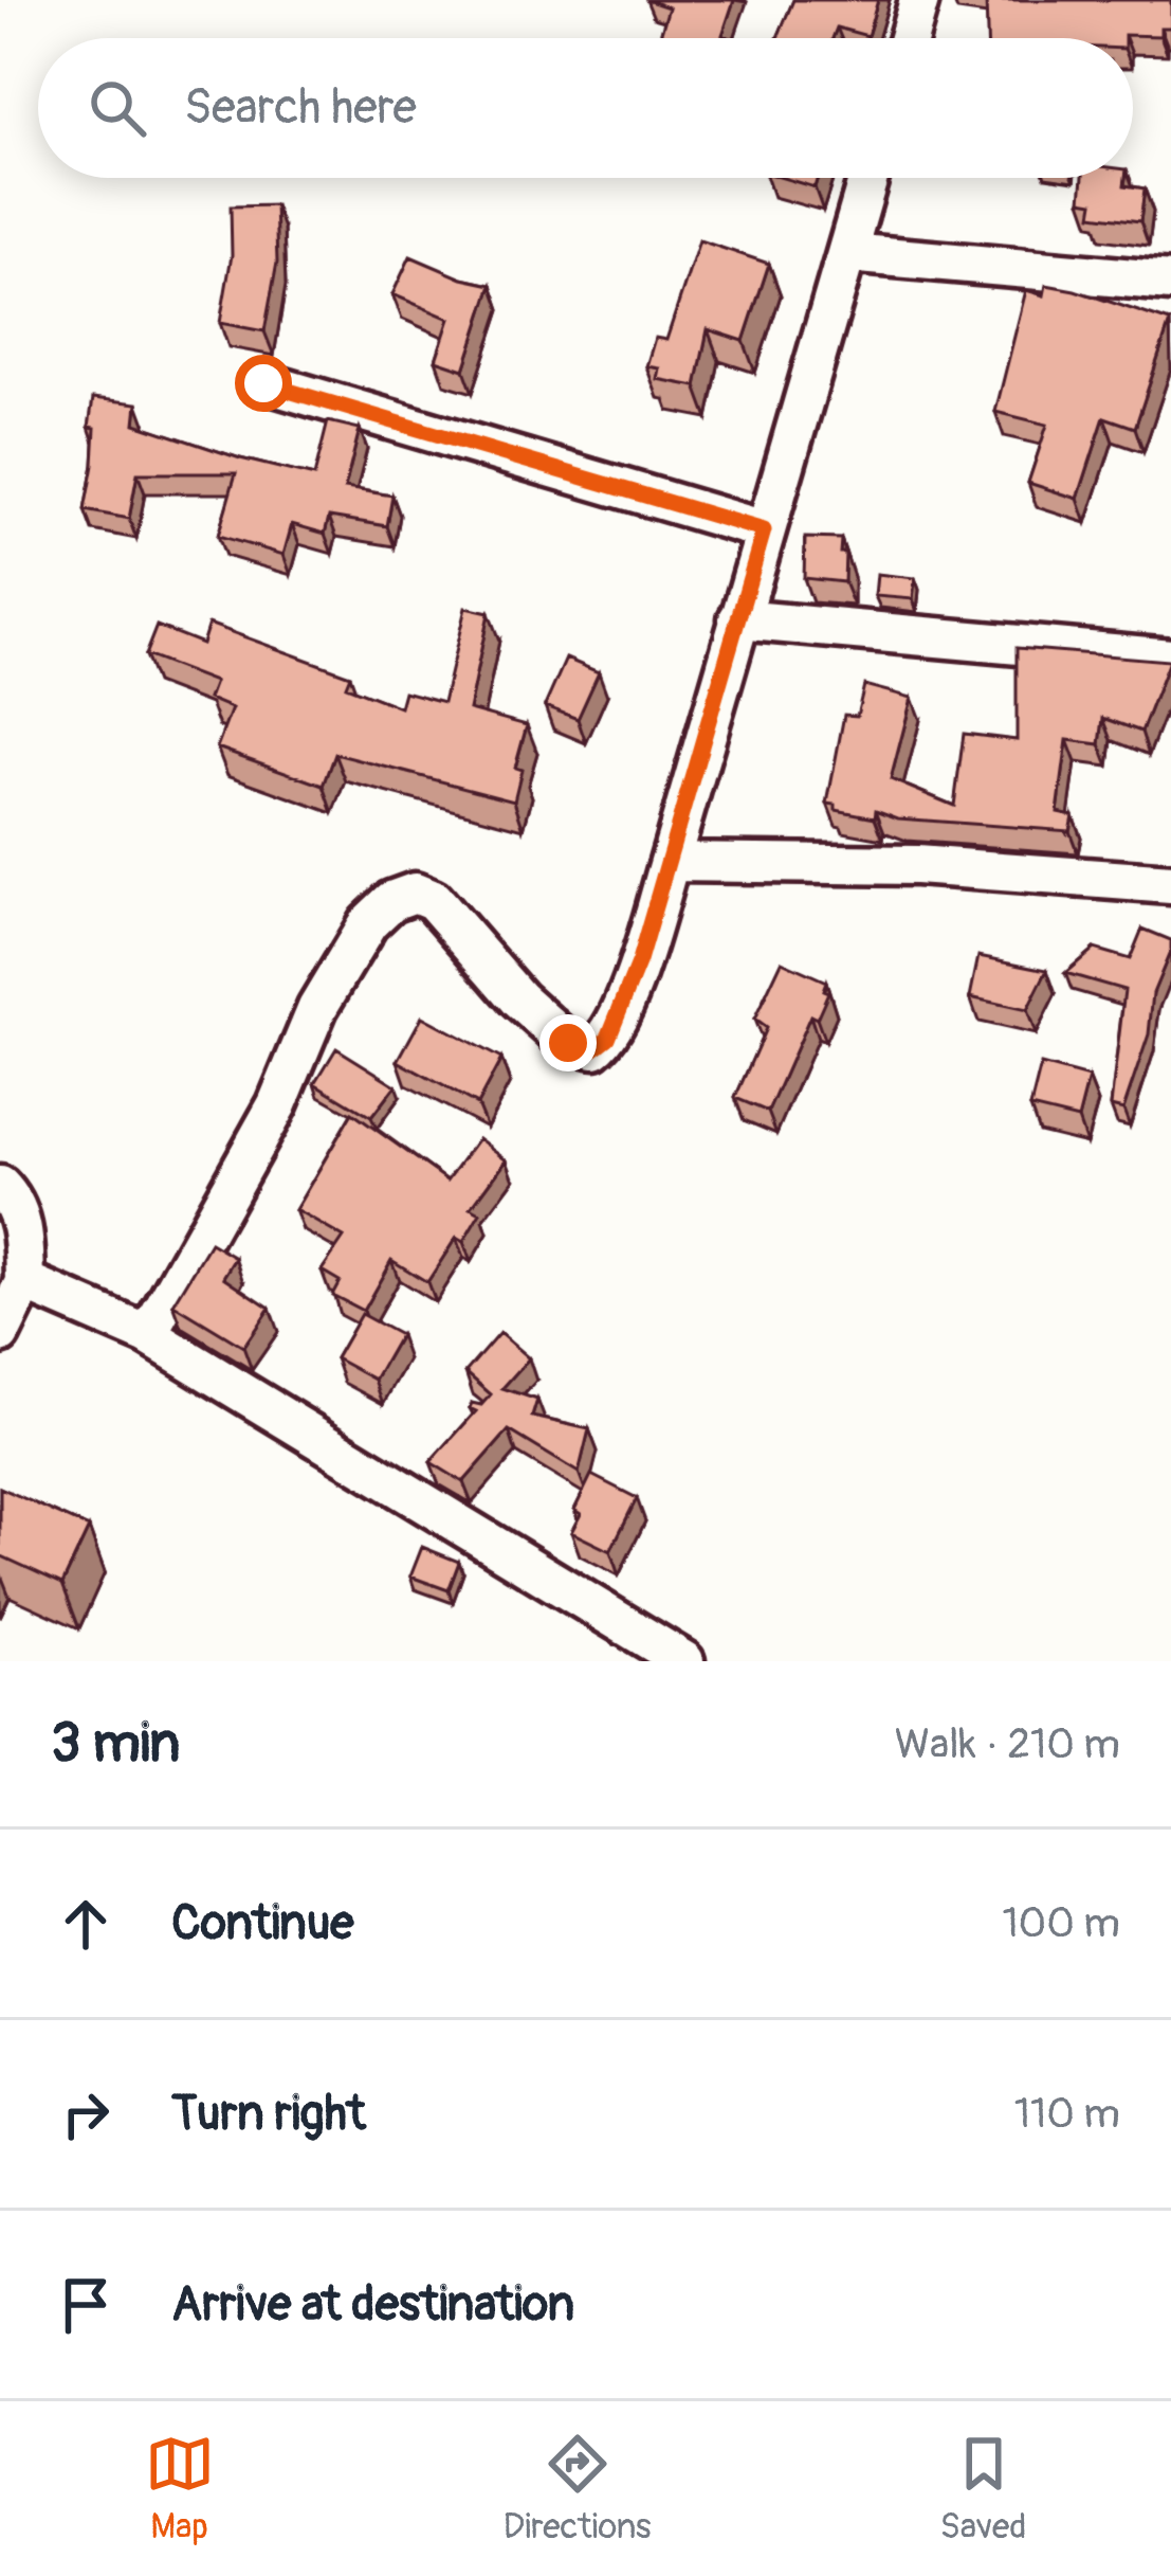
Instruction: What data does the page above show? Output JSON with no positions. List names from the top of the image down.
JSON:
{
  "page": {
    "search": "Search here",
    "heading": ["3 min", "Walk · 210 m"],
    "list": [
      ["Continue", "100 m"],
      ["Turn right", "110 m"],
      "Arrive at destination"
    ],
    "nav": ["Map", "Directions", "Saved"]
  }
}
